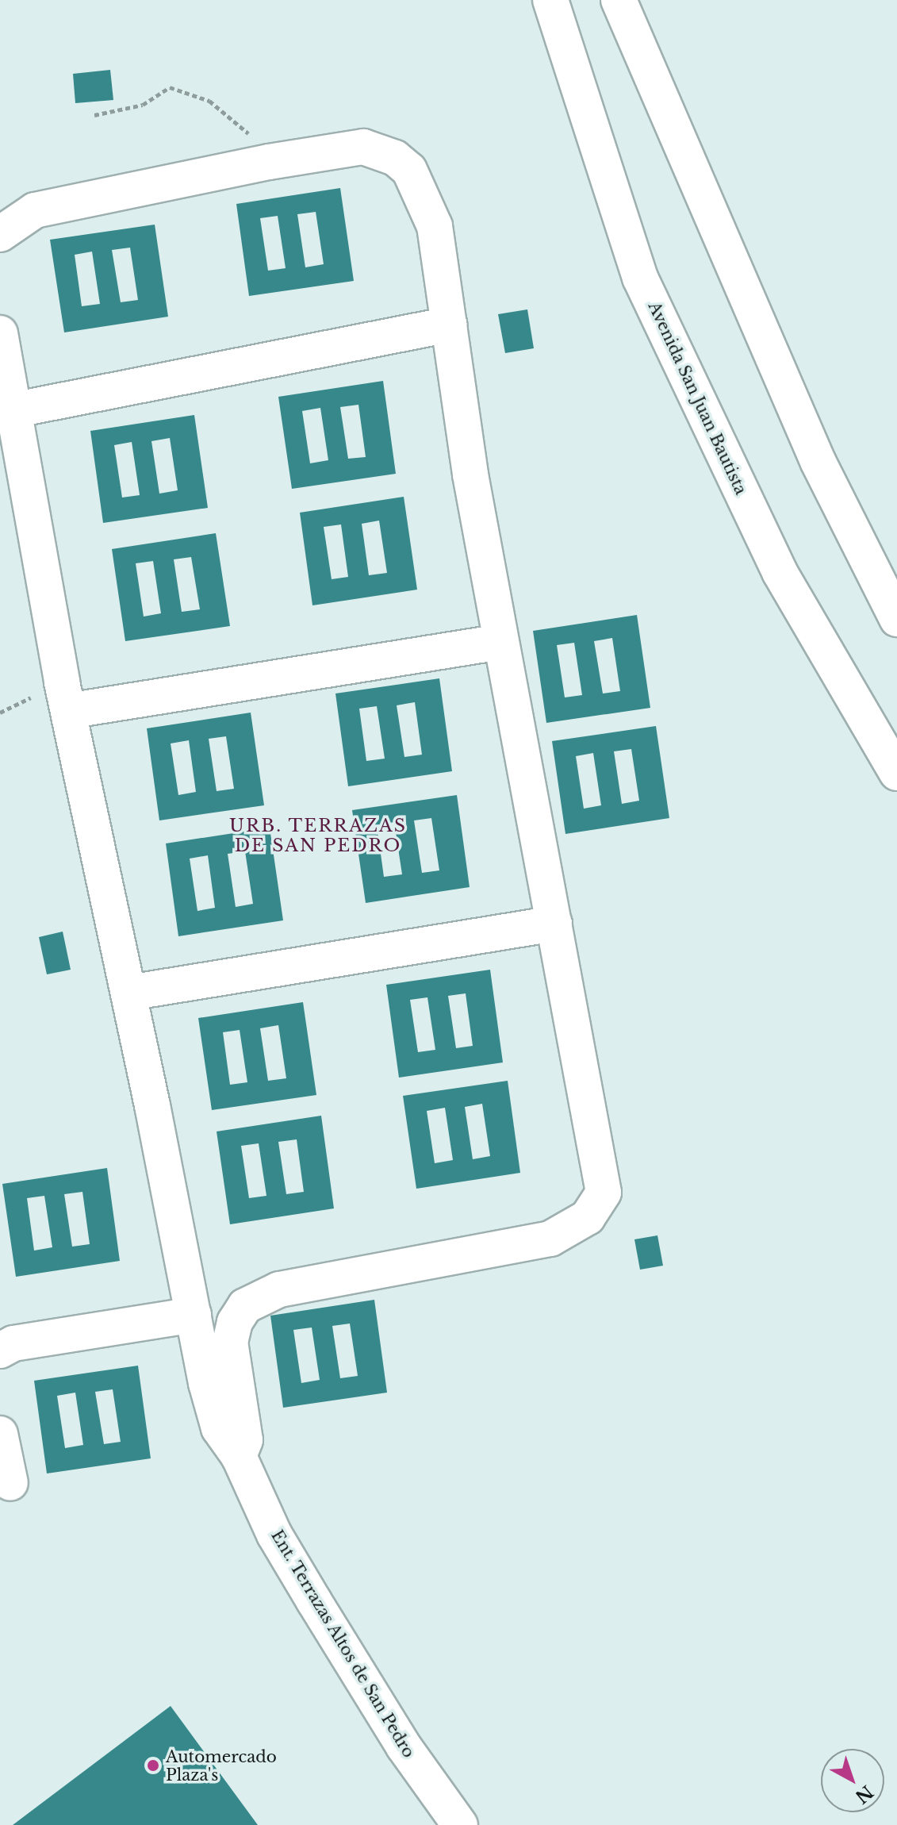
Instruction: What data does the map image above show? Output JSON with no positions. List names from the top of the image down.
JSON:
{
  "streets": {
    "street": ["Avenida San Juan Bautista", "Ent. Terrazas Altos de San Pedro"]
  },
  "districts": ["URB. TERRAZAS DE SAN PEDRO"],
  "places": ["Automercado Plaza's"],
  "north": "bottom right"
}
